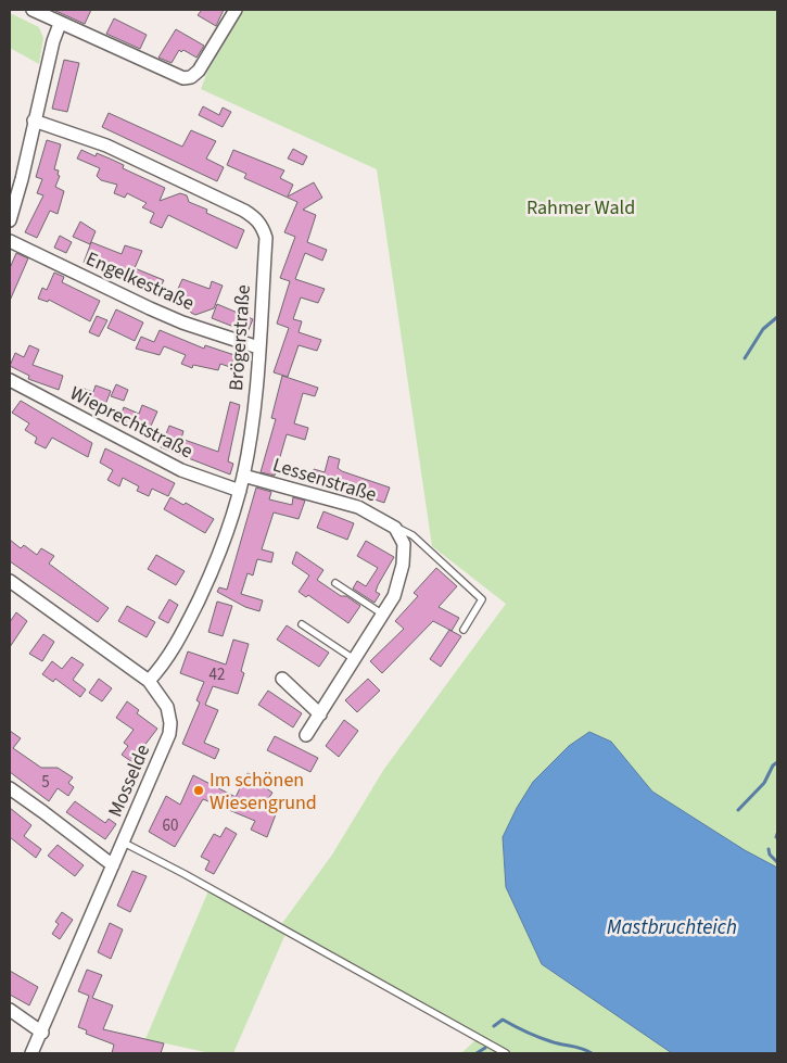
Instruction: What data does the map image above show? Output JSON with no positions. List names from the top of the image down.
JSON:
{
  "streets": {
    "street": [
      "Engelkestraße",
      "Brögerstraße",
      "Wieprechtstraße",
      "Lessenstraße",
      "Mosselde"
    ]
  },
  "crossings": [
    ["Engelkestraße", "Brögerstraße"],
    ["Brögerstraße", "Wieprechtstraße"],
    ["Brögerstraße", "Lessenstraße"],
    ["Brögerstraße", "Mosselde"]
  ],
  "water": ["Mastbruchteich"],
  "parks": ["Rahmer Wald"],
  "places": ["Im schönen Wiesengrund"],
  "house_numbers": ["42", "5", "60"]
}
